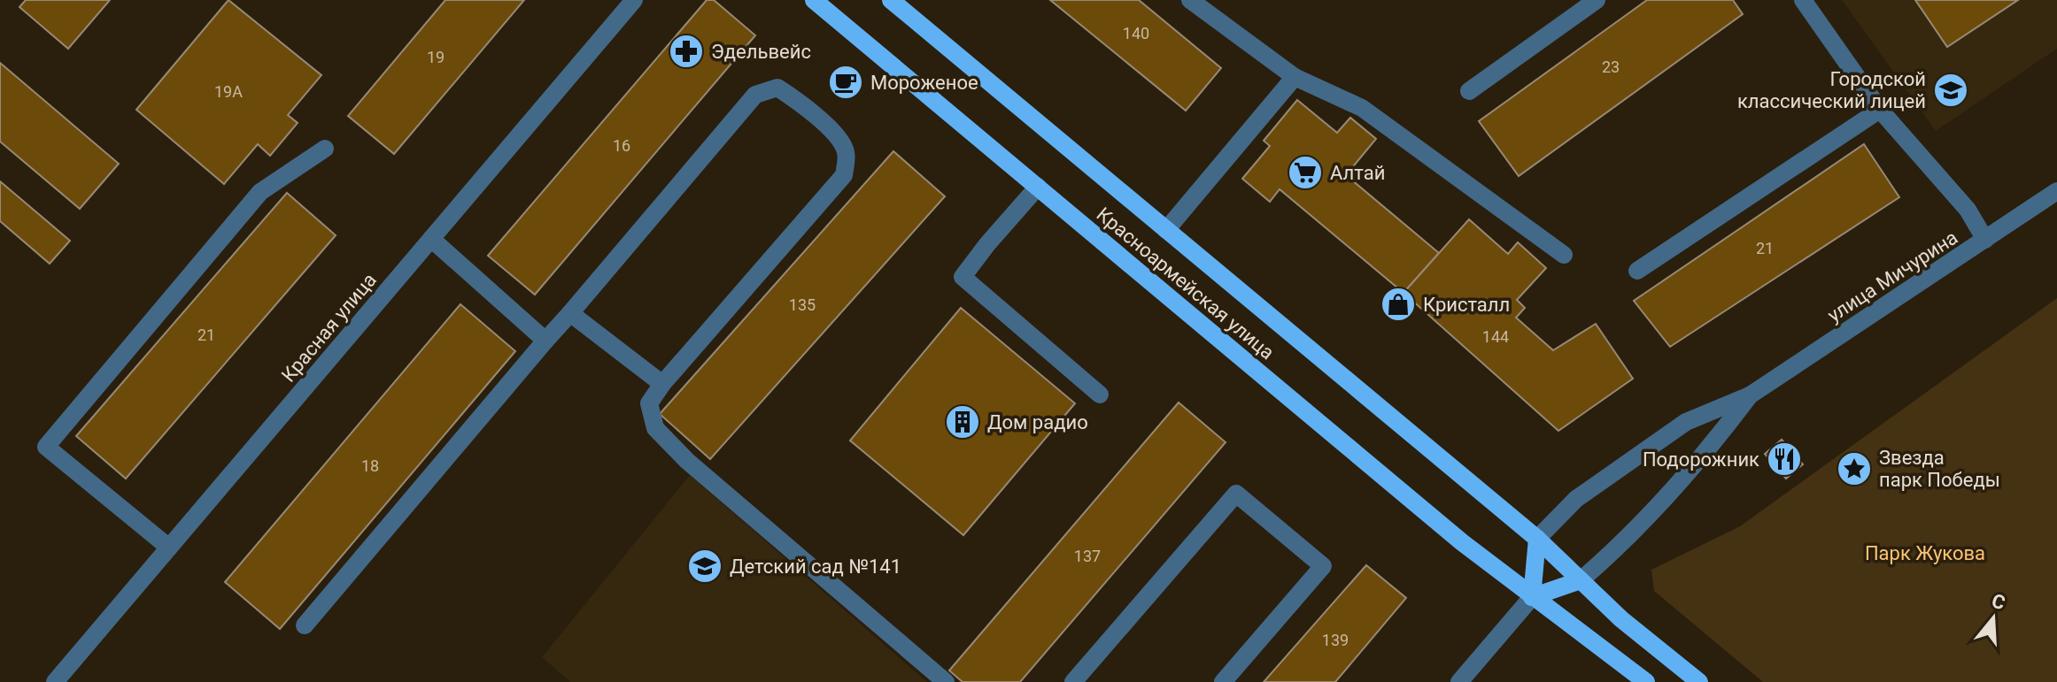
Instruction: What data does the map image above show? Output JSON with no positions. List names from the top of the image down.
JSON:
{
  "streets": {
    "main road": ["улица Мичурина", "Красноармейская улица"],
    "street": ["Красная улица"]
  },
  "crossings": [
    ["улица Мичурина", "Красноармейская улица"]
  ],
  "parks": ["Парк Жукова"],
  "places": {
    "pharmacy": ["Эдельвейс"],
    "cafe": ["Мороженое"],
    "school or university": ["Городской классический лицей", "Детский сад №141"],
    "supermarket": ["Алтай"],
    "shop": ["Кристалл"],
    "building": ["Дом радио"],
    "restaurant": ["Подорожник"],
    "place": ["Звезда парк Победы"]
  },
  "house_numbers": [
    "140",
    "19",
    "23",
    "19А",
    "16",
    "21",
    "135",
    "21",
    "144",
    "18",
    "137",
    "139"
  ],
  "north": "top"
}
